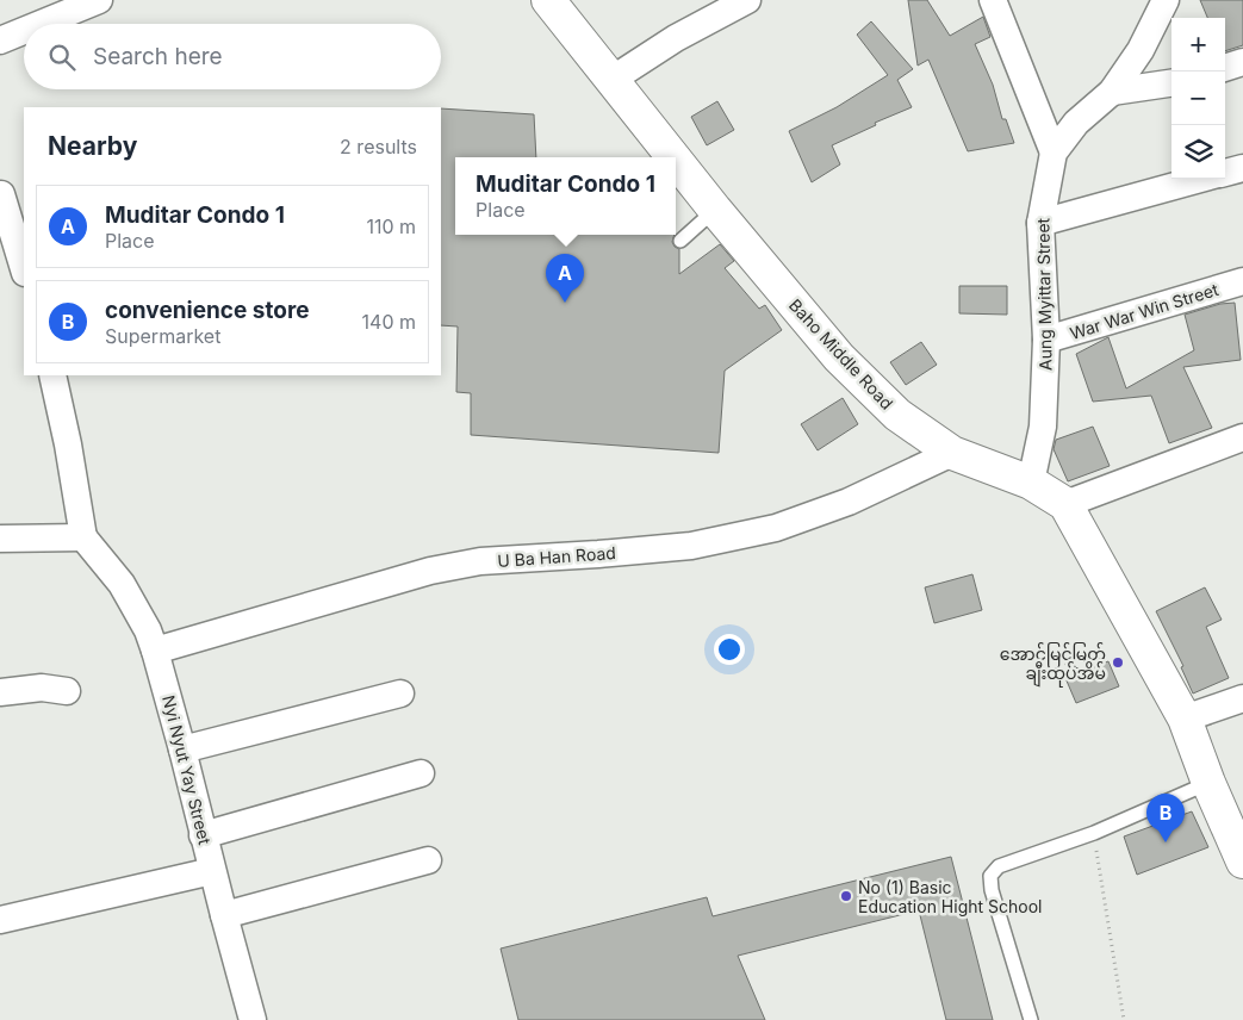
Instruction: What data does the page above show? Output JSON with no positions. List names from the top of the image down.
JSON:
{
  "streets": {
    "street": [
      "Aung Myittar Street",
      "War War Win Street",
      "Baho Middle Road",
      "U Ba Han Road",
      "Nyi Nyut Yay Street"
    ]
  },
  "crossings": [
    ["Aung Myittar Street", "War War Win Street"],
    ["Aung Myittar Street", "Baho Middle Road"],
    ["Baho Middle Road", "U Ba Han Road"],
    ["U Ba Han Road", "Nyi Nyut Yay Street"]
  ],
  "places": ["အောင်မြင့်မြတ် ချီးထုပ်အိမ်", "No (1) Basic Education Hight School"],
  "page": {
    "map_buttons": ["+", "−"],
    "search": "Search here",
    "heading": ["Nearby", "2 results"],
    "popup": ["Muditar Condo 1", "Place"],
    "list": [
      {
        "mark": "A",
        "name": "Muditar Condo 1",
        "note": "Place",
        "value": "110 m"
      },
      {
        "mark": "B",
        "name": "convenience store",
        "note": "Supermarket",
        "value": "140 m"
      }
    ],
    "pins": ["A", "B"]
  }
}
